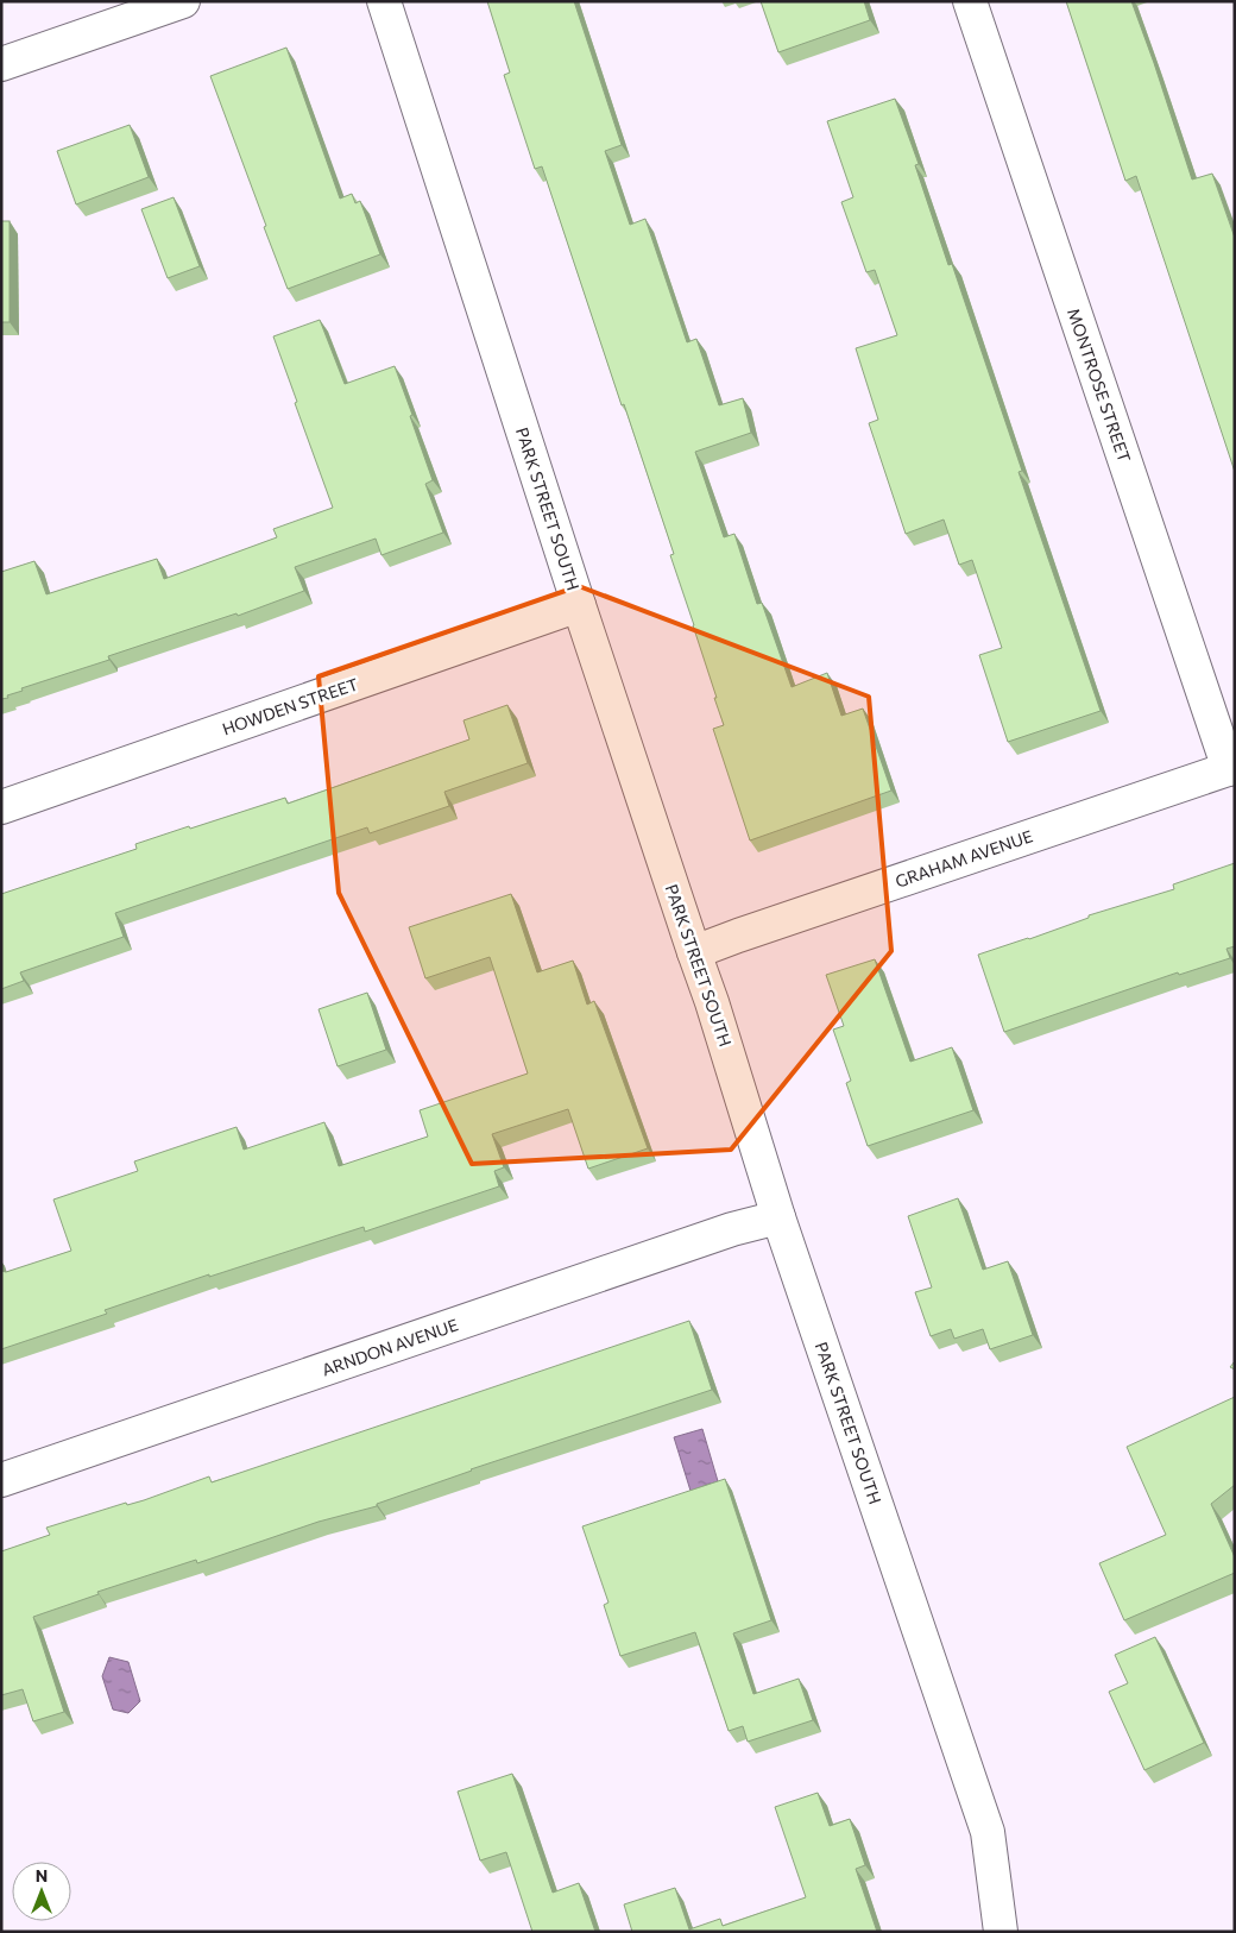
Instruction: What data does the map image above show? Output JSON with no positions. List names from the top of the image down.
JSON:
{
  "streets": {
    "street": [
      "MONTROSE STREET",
      "PARK STREET SOUTH",
      "HOWDEN STREET",
      "GRAHAM AVENUE",
      "ARNDON AVENUE"
    ]
  },
  "crossings": [
    ["MONTROSE STREET", "GRAHAM AVENUE"],
    ["PARK STREET SOUTH", "HOWDEN STREET"],
    ["PARK STREET SOUTH", "GRAHAM AVENUE"],
    ["PARK STREET SOUTH", "ARNDON AVENUE"]
  ],
  "north": "top"
}
